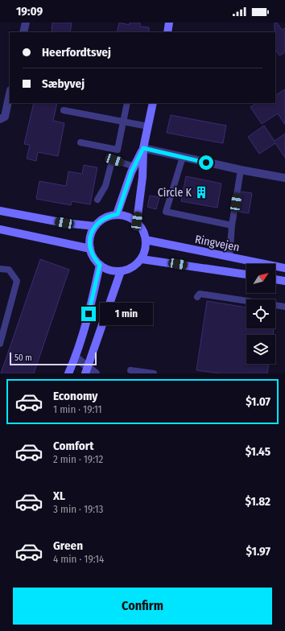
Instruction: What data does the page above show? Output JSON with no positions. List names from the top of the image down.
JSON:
{
  "streets": {
    "main road": ["Ringvejen"]
  },
  "places": {
    "building": ["Circle K"]
  },
  "scale_bar": "50 m",
  "north": "top right",
  "page": {
    "status": "19:09",
    "banner": ["Heerfordtsvej", "Sæbyvej"],
    "bubble": "1 min",
    "scale": "50 m",
    "list": [
      {
        "name": "Economy",
        "note": "1 min · 19:11",
        "value": "$1.07"
      },
      {
        "name": "Comfort",
        "note": "2 min · 19:12",
        "value": "$1.45"
      },
      {
        "name": "XL",
        "note": "3 min · 19:13",
        "value": "$1.82"
      },
      {
        "name": "Green",
        "note": "4 min · 19:14",
        "value": "$1.97"
      }
    ],
    "buttons": "Confirm"
  }
}
